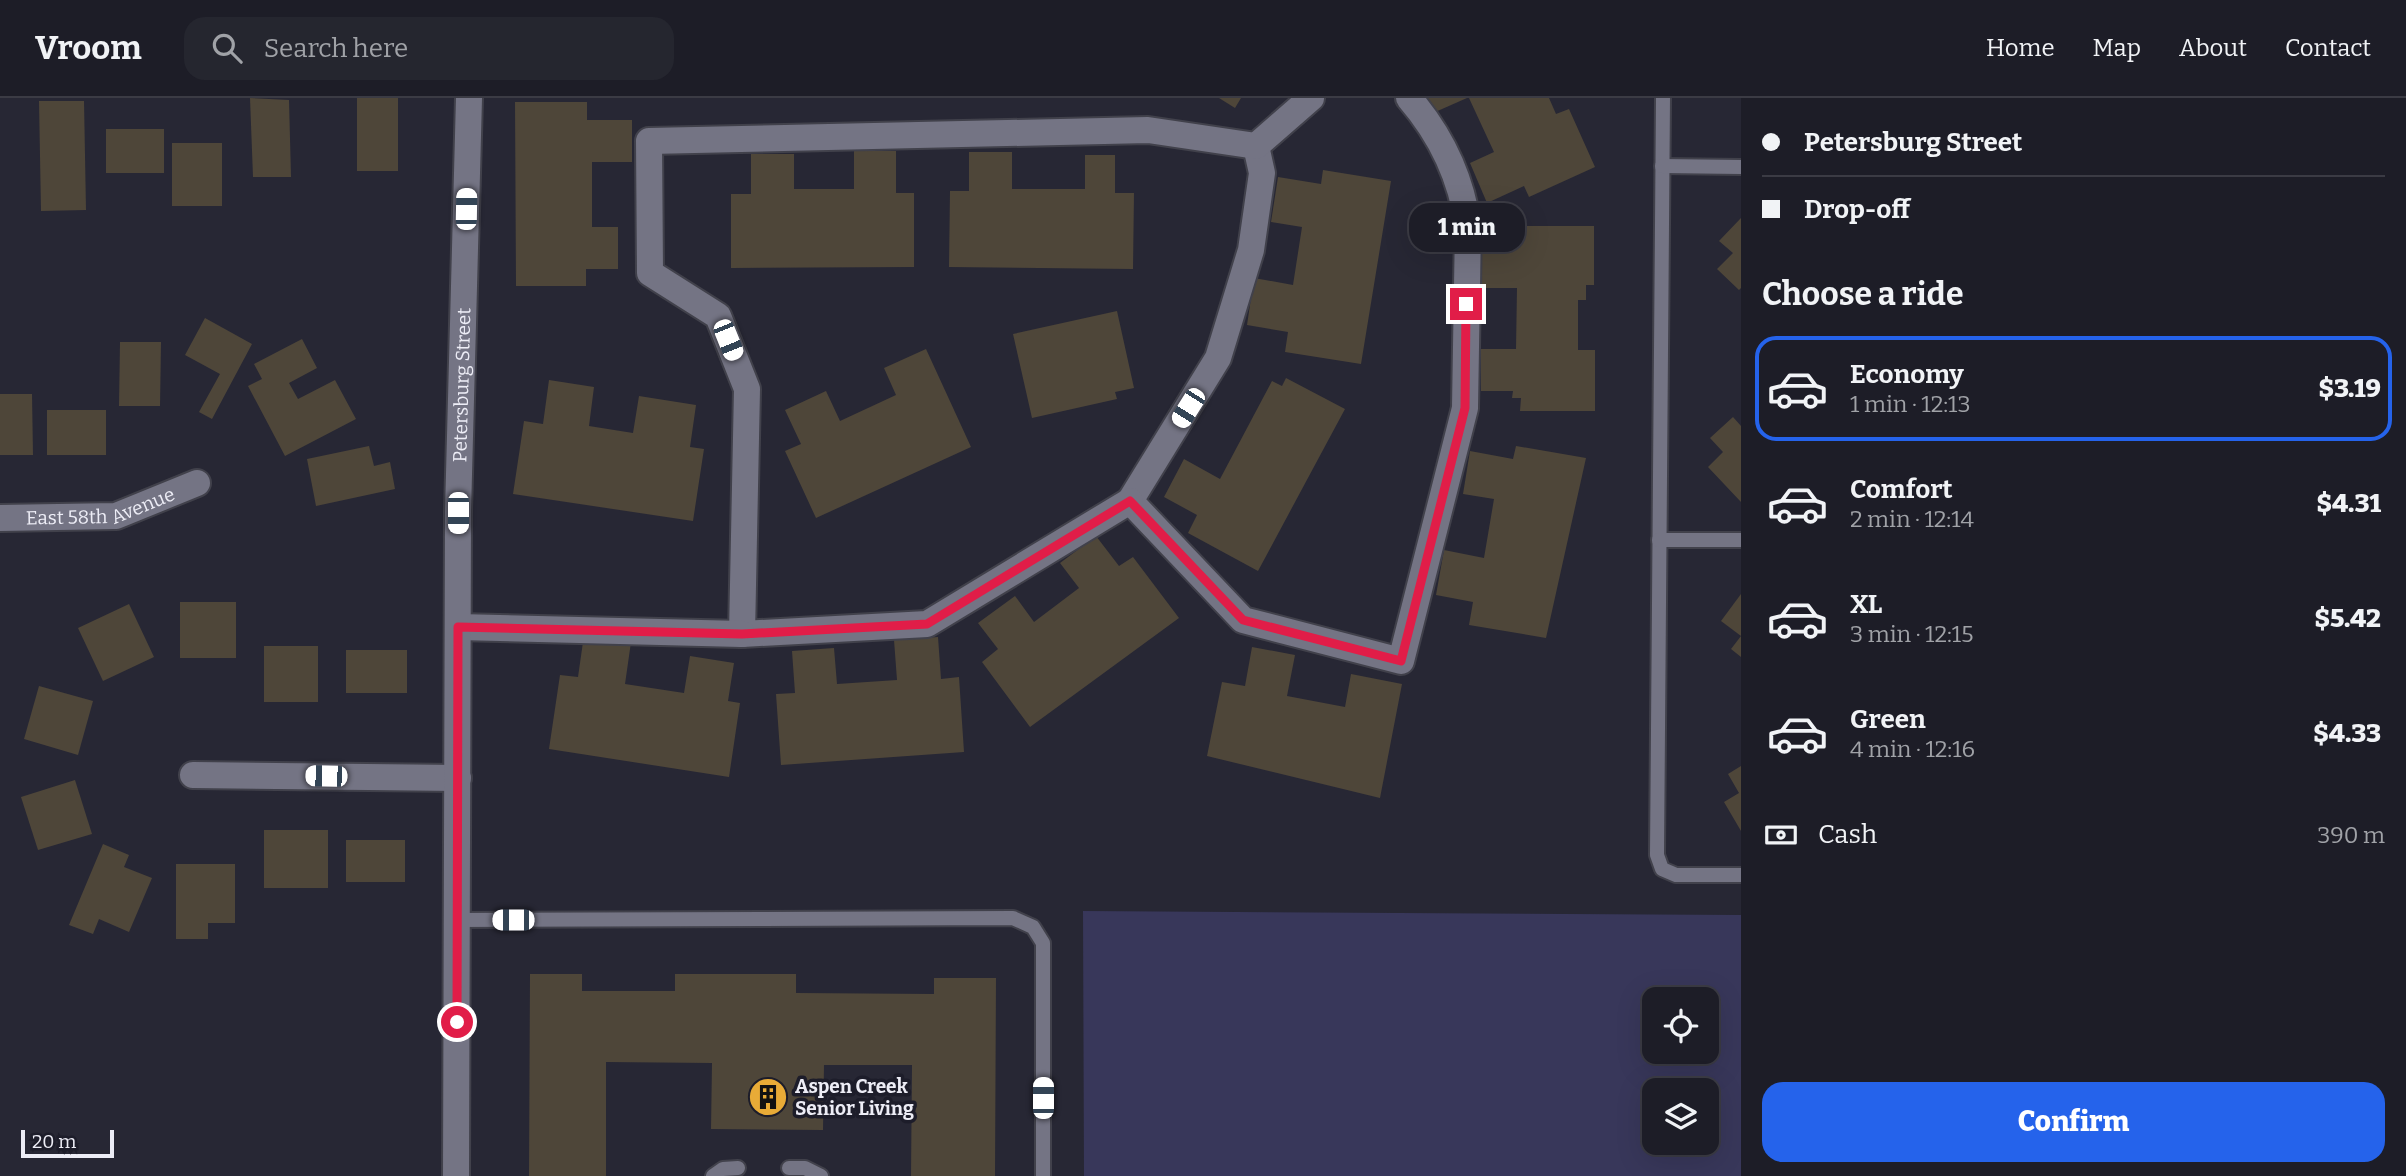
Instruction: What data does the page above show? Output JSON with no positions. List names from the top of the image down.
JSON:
{
  "streets": {
    "street": ["Petersburg Street", "East 58th Avenue"]
  },
  "places": {
    "building": ["Aspen Creek Senior Living"]
  },
  "scale_bar": "20 m",
  "page": {
    "header": "Vroom",
    "search": "Search here",
    "nav": [
      "Home",
      "Map",
      "About",
      "Contact"
    ],
    "banner": ["Petersburg Street", "Drop-off"],
    "bubble": "1 min",
    "heading": "Choose a ride",
    "list": [
      {
        "name": "Economy",
        "note": "1 min · 12:13",
        "value": "$3.19"
      },
      {
        "name": "Comfort",
        "note": "2 min · 12:14",
        "value": "$4.31"
      },
      {
        "name": "XL",
        "note": "3 min · 12:15",
        "value": "$5.42"
      },
      {
        "name": "Green",
        "note": "4 min · 12:16",
        "value": "$4.33"
      }
    ],
    "pay": ["Cash", "390 m"],
    "buttons": "Confirm",
    "scale": "20 m"
  }
}
